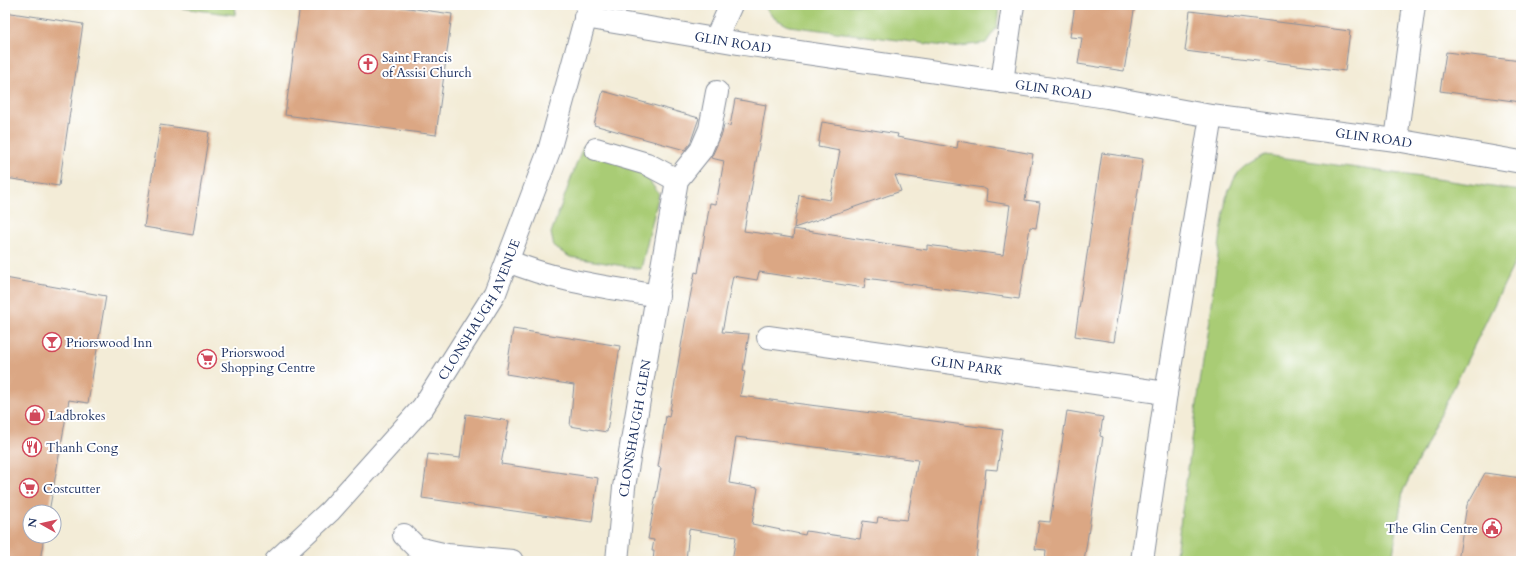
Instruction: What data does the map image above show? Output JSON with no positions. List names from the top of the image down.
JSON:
{
  "streets": {
    "street": [
      "GLIN ROAD",
      "CLONSHAUGH AVENUE",
      "GLIN PARK",
      "CLONSHAUGH GLEN"
    ]
  },
  "crossings": [
    ["GLIN ROAD", "CLONSHAUGH AVENUE"]
  ],
  "places": {
    "church": ["Saint Francis of Assisi Church"],
    "bar": ["Priorswood Inn"],
    "supermarket": ["Priorswood Shopping Centre", "Costcutter"],
    "shop": ["Ladbrokes"],
    "restaurant": ["Thanh Cong"],
    "public building": ["The Glin Centre"]
  },
  "north": "left"
}
